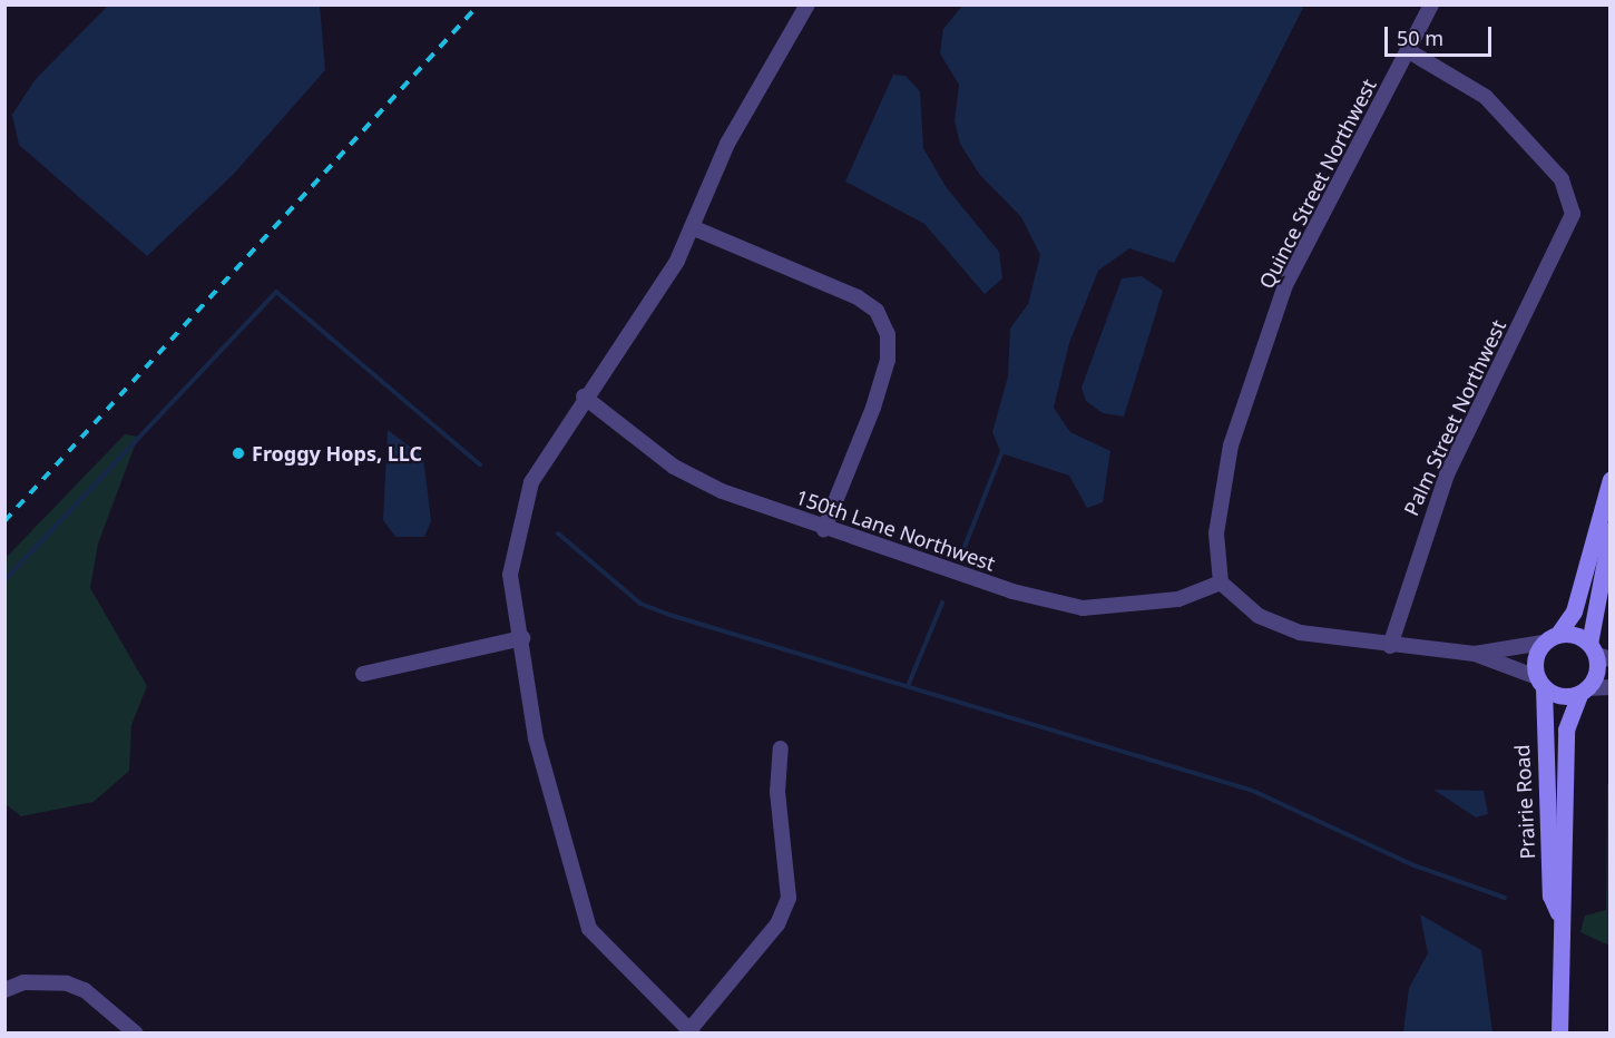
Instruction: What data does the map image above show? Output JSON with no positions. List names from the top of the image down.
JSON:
{
  "streets": {
    "street": [
      "Quince Street Northwest",
      "Palm Street Northwest",
      "150th Lane Northwest",
      "Prairie Road"
    ]
  },
  "crossings": [
    ["Quince Street Northwest", "Palm Street Northwest"],
    ["Quince Street Northwest", "150th Lane Northwest"]
  ],
  "places": ["Froggy Hops, LLC"],
  "scale_bar": "50 m"
}
